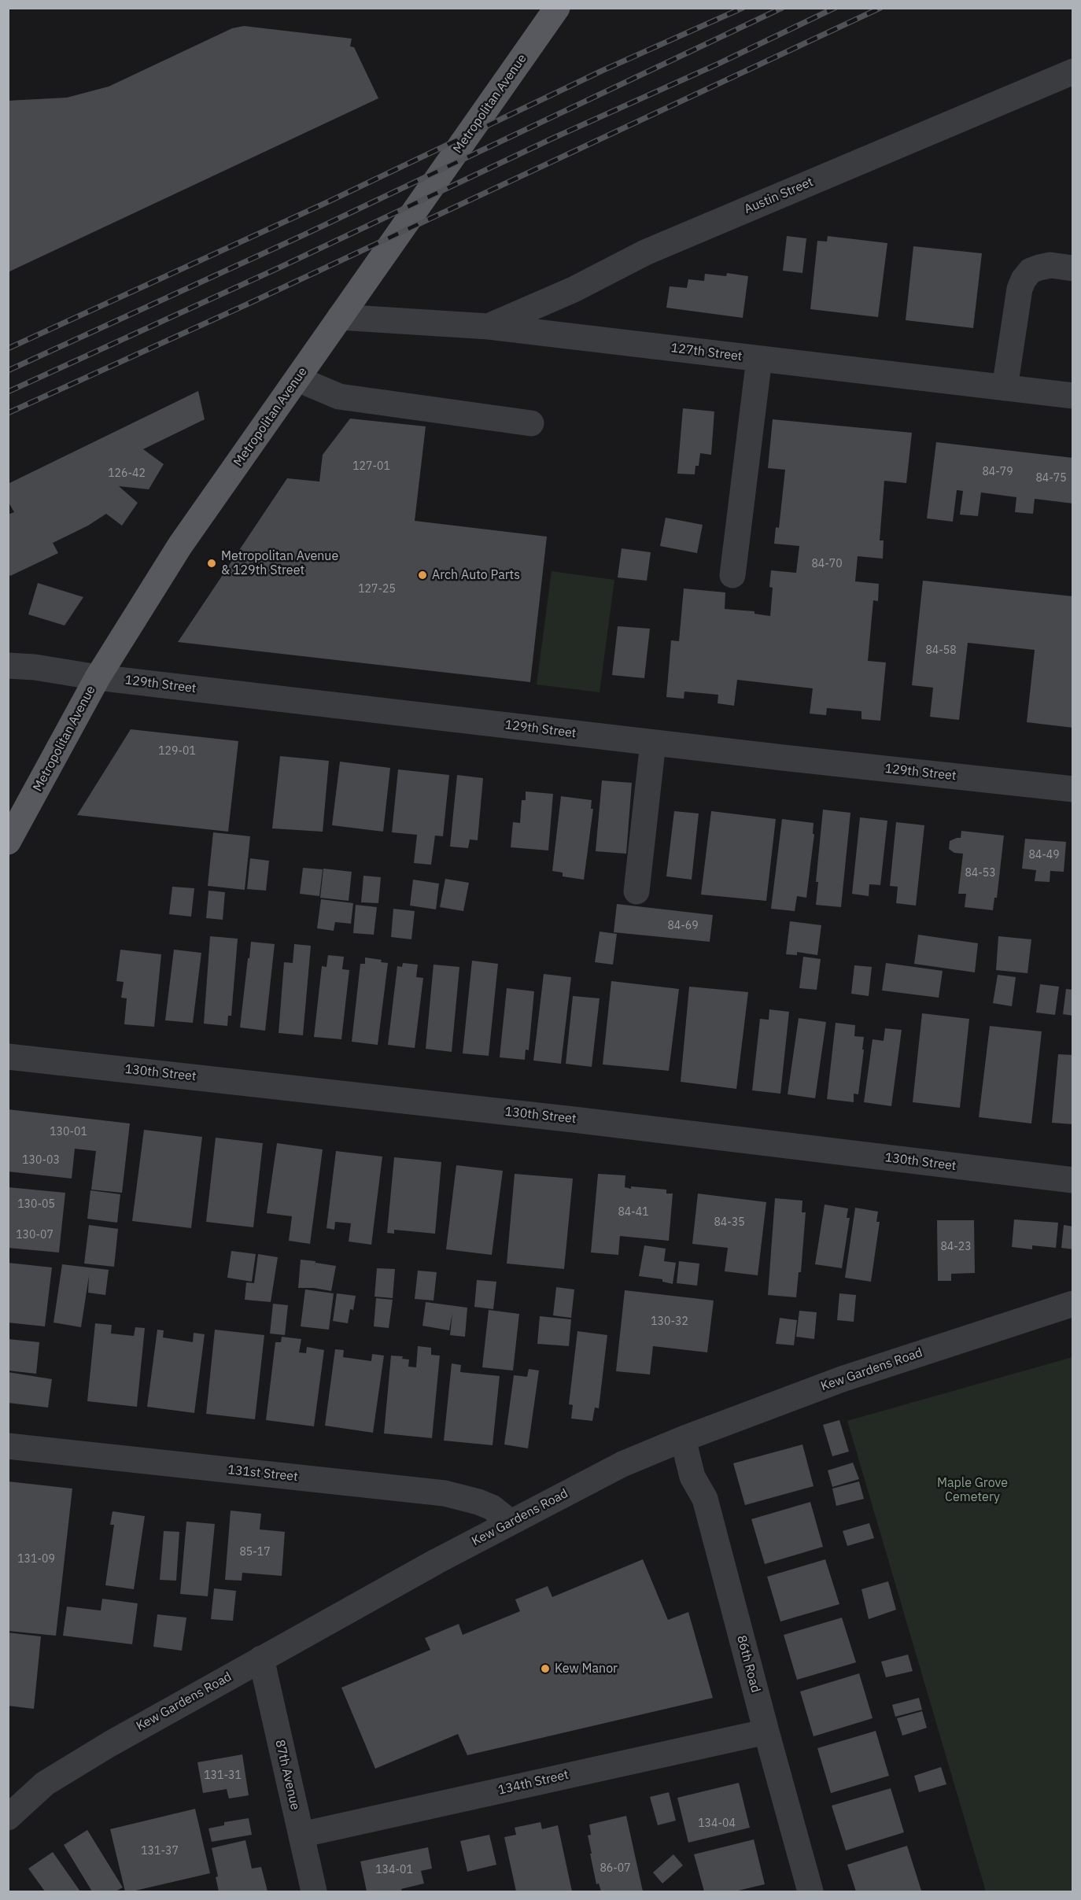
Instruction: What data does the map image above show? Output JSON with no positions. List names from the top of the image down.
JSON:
{
  "streets": {
    "main road": ["Metropolitan Avenue"],
    "street": [
      "Austin Street",
      "127th Street",
      "129th Street",
      "130th Street",
      "Kew Gardens Road",
      "131st Street",
      "86th Road",
      "87th Avenue",
      "134th Street"
    ]
  },
  "crossings": [
    ["Metropolitan Avenue", "127th Street"],
    ["Metropolitan Avenue", "129th Street"],
    ["Austin Street", "127th Street"],
    ["Kew Gardens Road", "131st Street"],
    ["Kew Gardens Road", "86th Road"],
    ["Kew Gardens Road", "87th Avenue"],
    ["86th Road", "134th Street"],
    ["87th Avenue", "134th Street"]
  ],
  "parks": ["Maple Grove Cemetery"],
  "places": ["Metropolitan Avenue & 129th Street", "Arch Auto Parts", "Kew Manor"],
  "house_numbers": [
    "127-01",
    "84-79",
    "126-42",
    "84-75",
    "84-70",
    "127-25",
    "84-58",
    "129-01",
    "84-49",
    "84-53",
    "84-69",
    "130-01",
    "130-03",
    "130-05",
    "84-41",
    "84-35",
    "130-07",
    "84-23",
    "130-32",
    "85-17",
    "131-09",
    "131-31",
    "134-04",
    "131-37",
    "86-07",
    "134-01"
  ]
}
